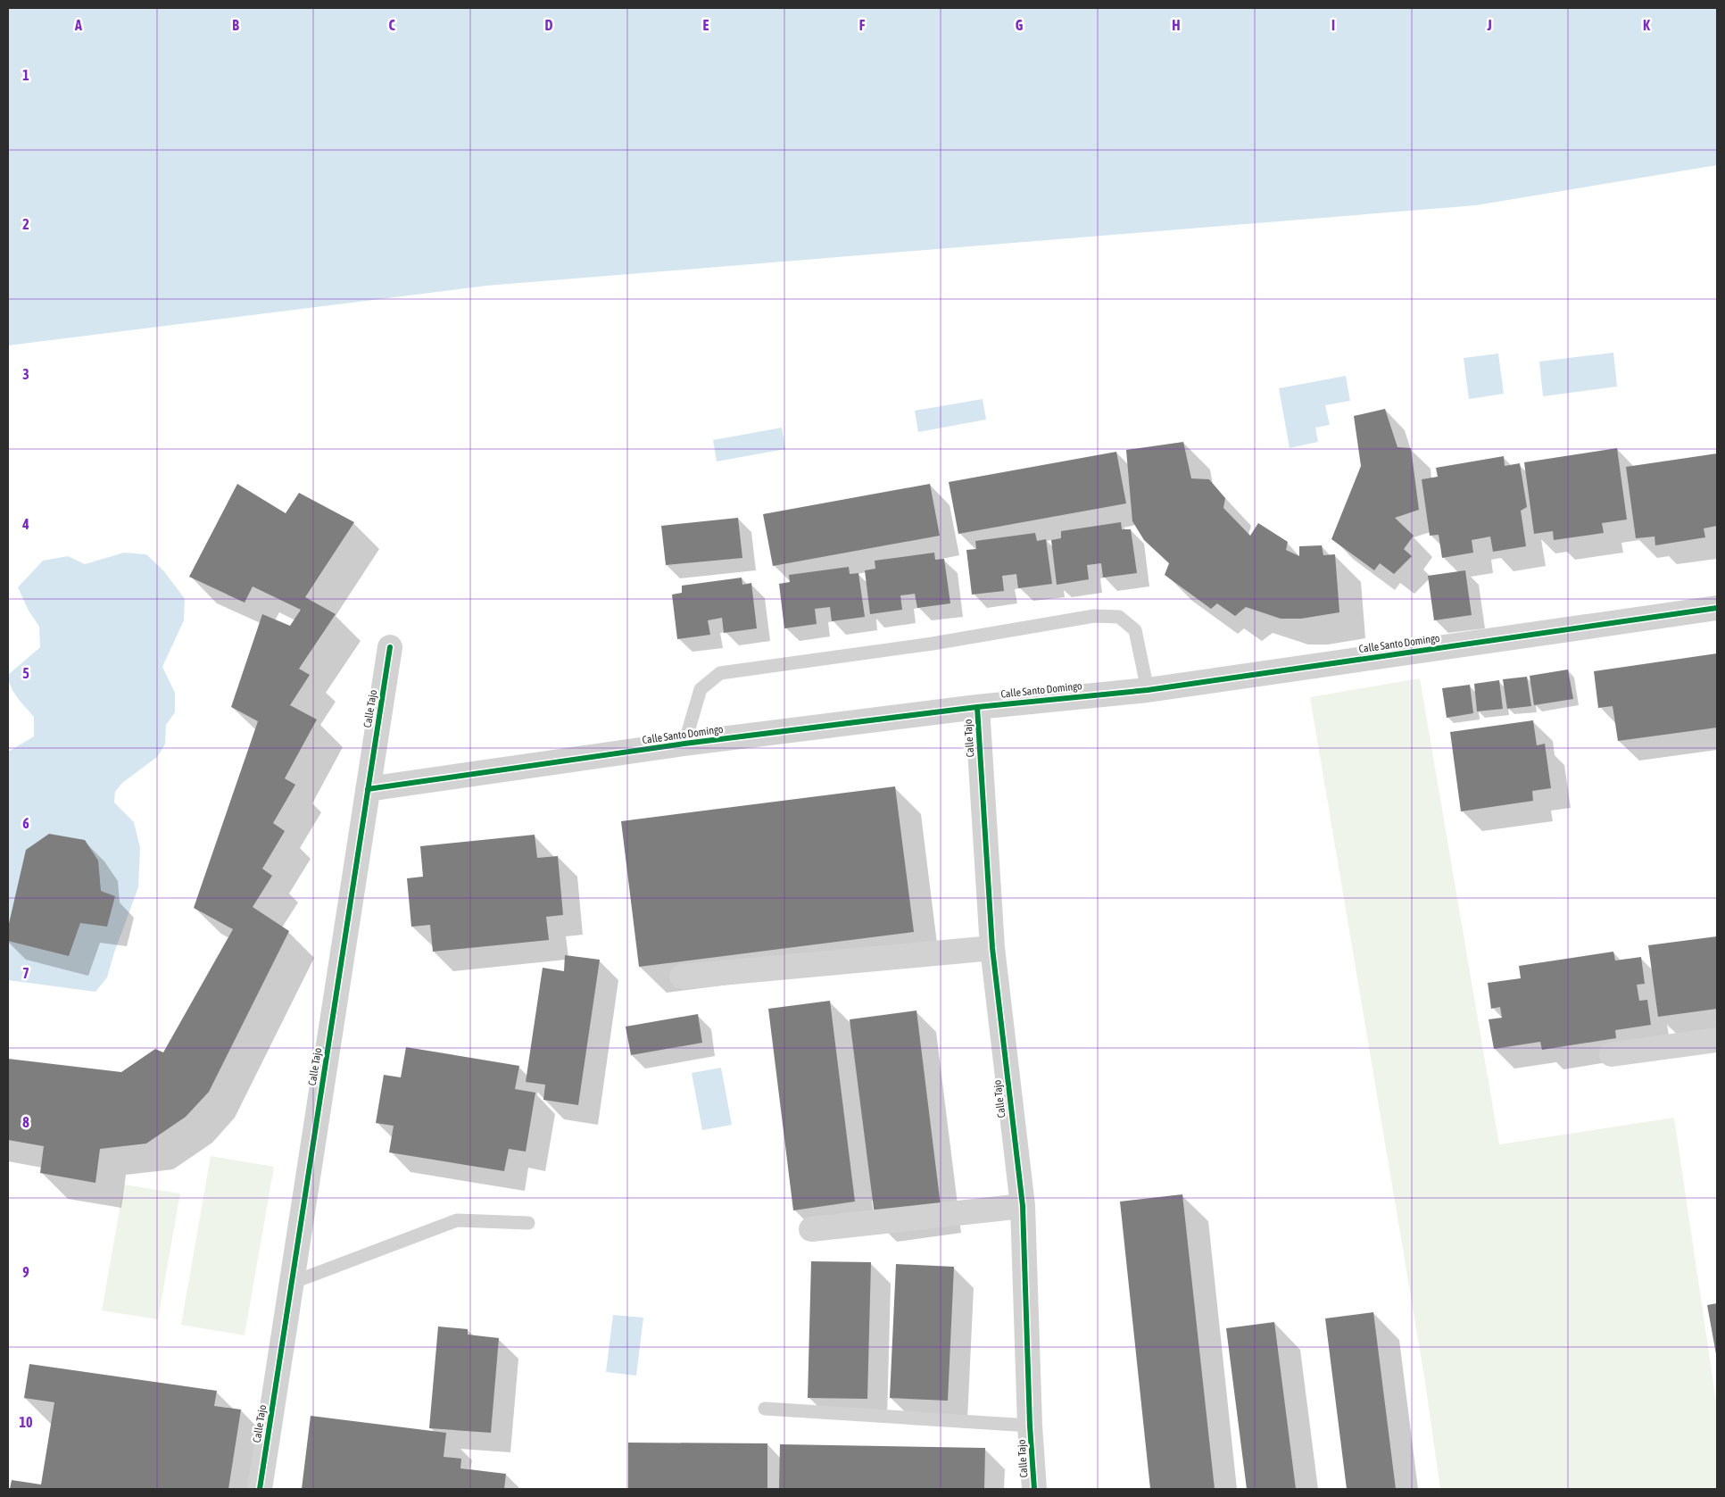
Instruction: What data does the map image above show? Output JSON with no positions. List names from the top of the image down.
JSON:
{
  "streets": {
    "street": ["Calle Santo Domingo", "Calle Tajo"]
  },
  "crossings": [
    ["Calle Santo Domingo", "Calle Tajo"]
  ],
  "grid": {
    "columns": [
      "A",
      "B",
      "C",
      "D",
      "E",
      "F",
      "G",
      "H",
      "I",
      "J",
      "K"
    ],
    "rows": [
      "1",
      "2",
      "3",
      "4",
      "5",
      "6",
      "7",
      "8",
      "9",
      "10"
    ]
  }
}
